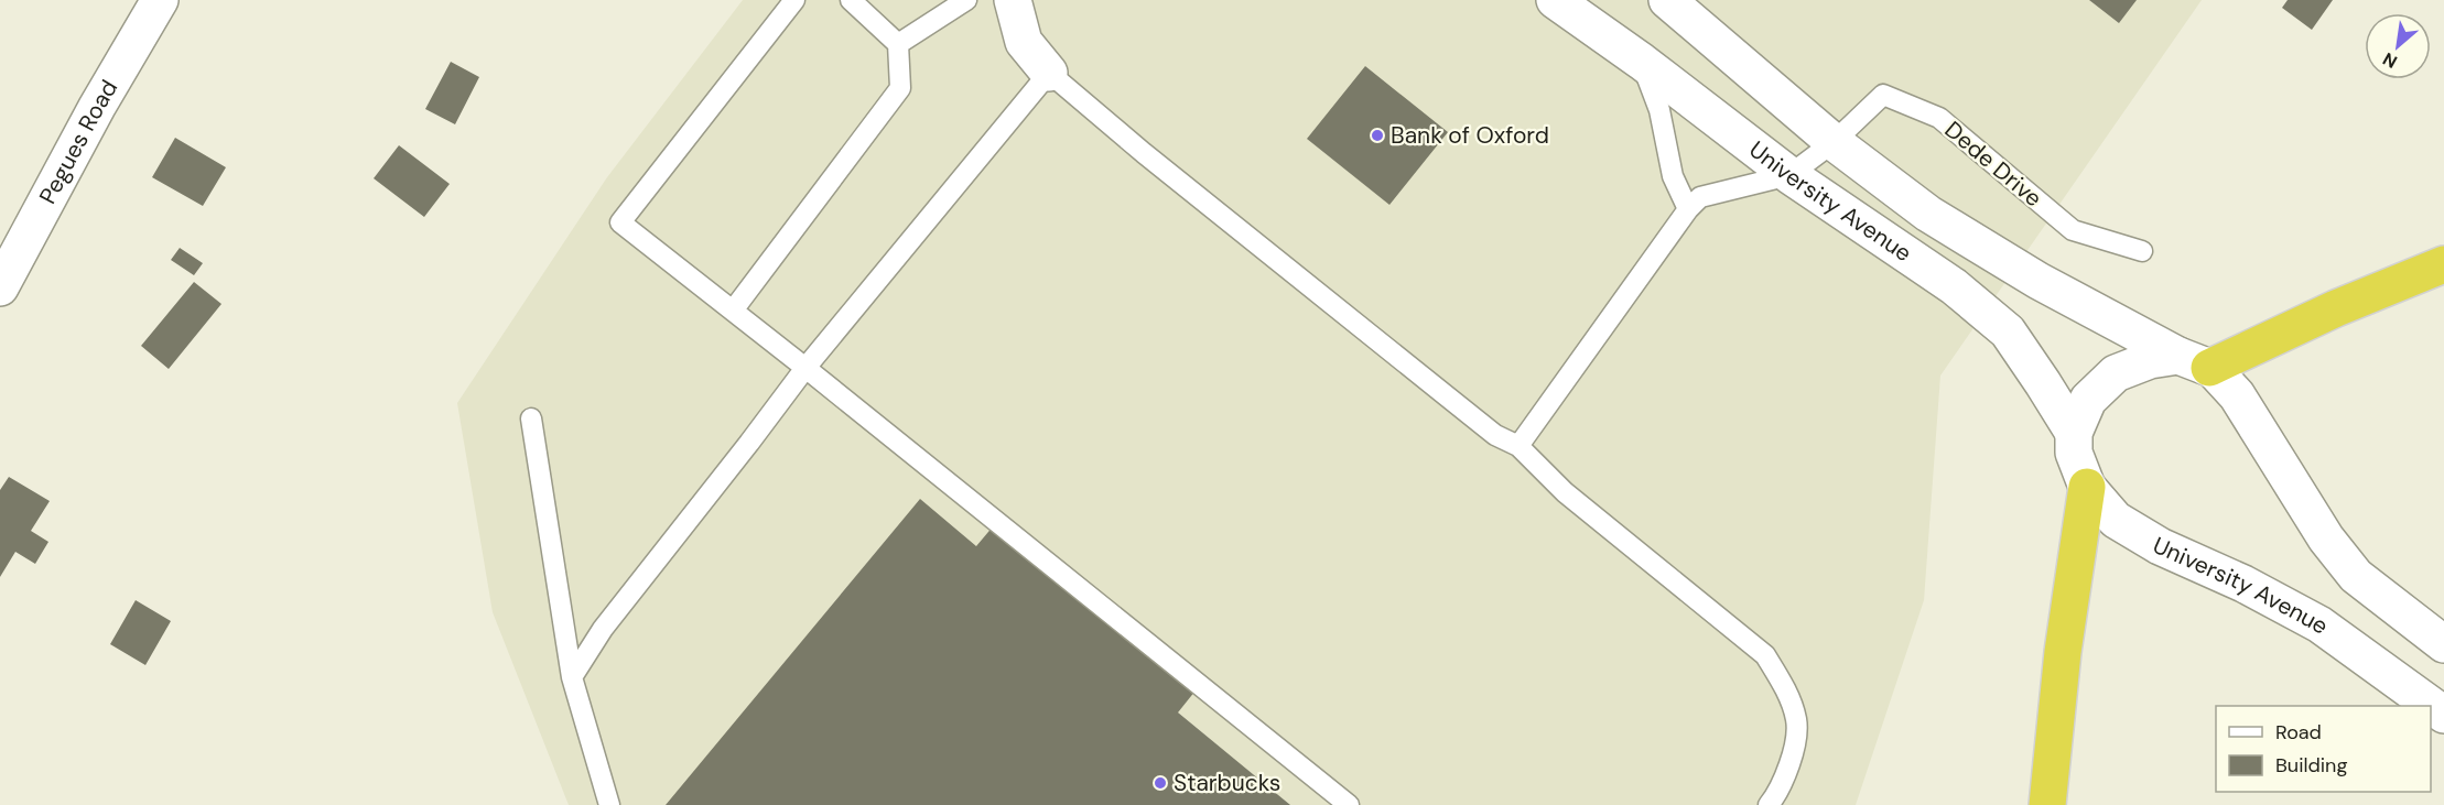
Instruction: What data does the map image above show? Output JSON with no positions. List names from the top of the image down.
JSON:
{
  "streets": {
    "main road": ["Pegues Road", "University Avenue"],
    "lane": ["Dede Drive"]
  },
  "crossings": [
    ["Dede Drive", "University Avenue"]
  ],
  "places": ["Bank of Oxford", "Starbucks"],
  "legend": ["Road", "Building"],
  "north": "bottom left"
}
